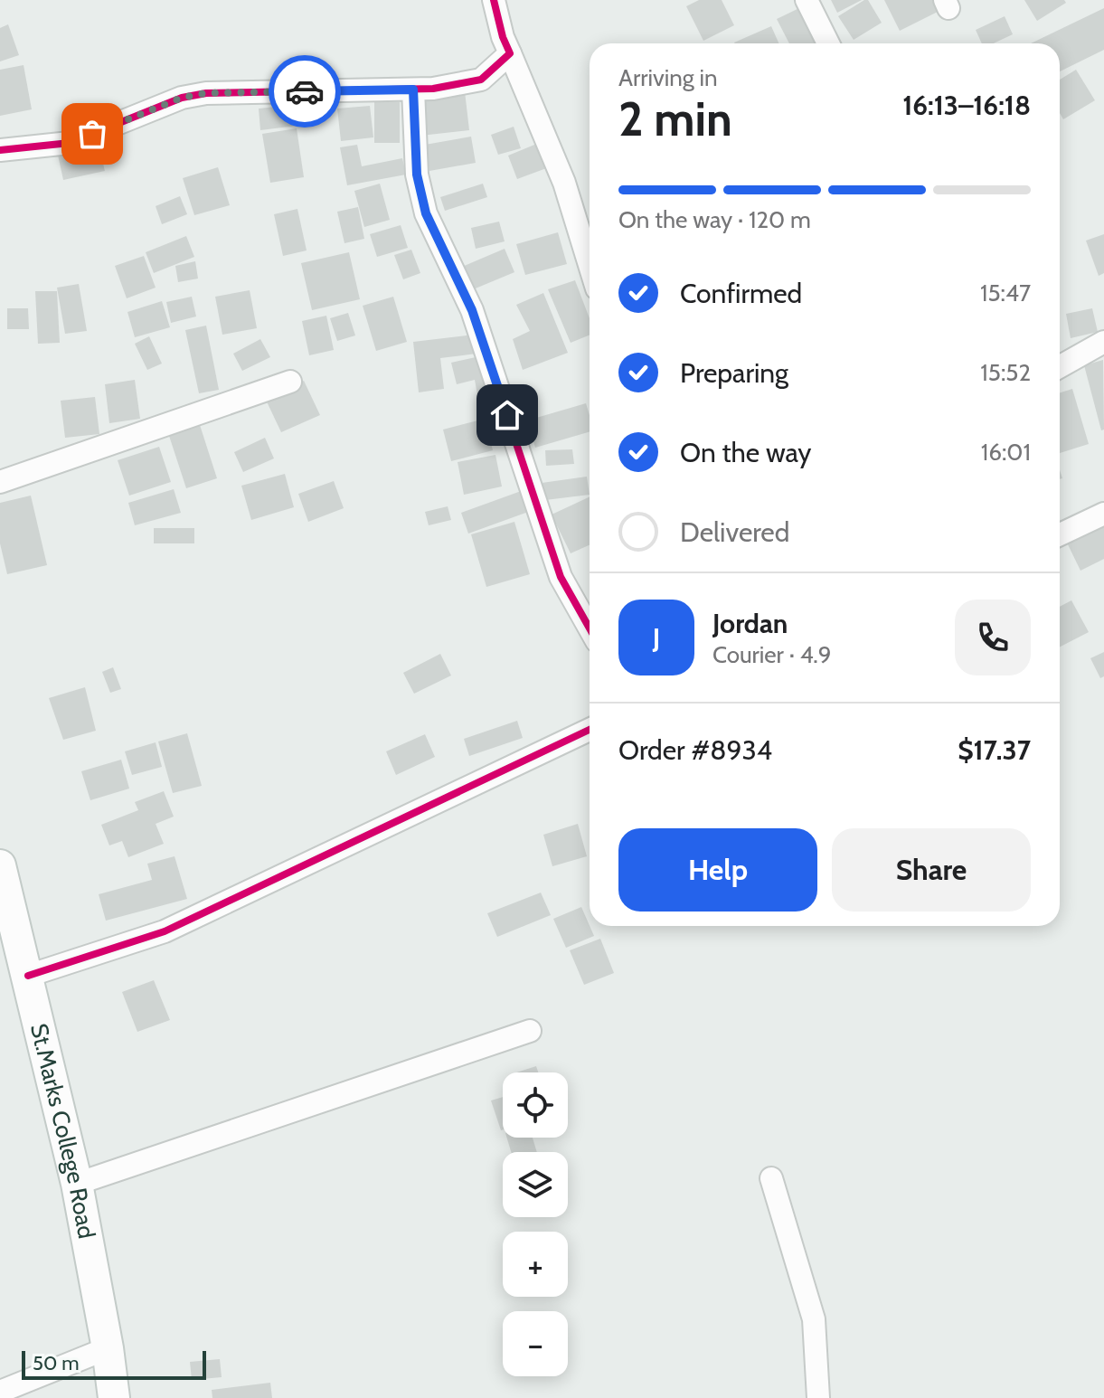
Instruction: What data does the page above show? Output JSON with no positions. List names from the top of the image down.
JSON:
{
  "streets": {
    "main road": ["St.Marks College Road"]
  },
  "scale_bar": "50 m",
  "page": {
    "heading": ["2 min", "Arriving in", "16:13–16:18"],
    "panel": [
      "Jordan",
      "Courier · 4.9",
      "Order #8934",
      "$17.37"
    ],
    "bar": "On the way · 120 m",
    "list": [
      ["Confirmed", "15:47"],
      ["Preparing", "15:52"],
      ["On the way", "16:01"],
      "Delivered"
    ],
    "round": "J",
    "buttons": ["Help", "Share"],
    "map_buttons": ["+", "−"],
    "scale": "50 m"
  }
}
